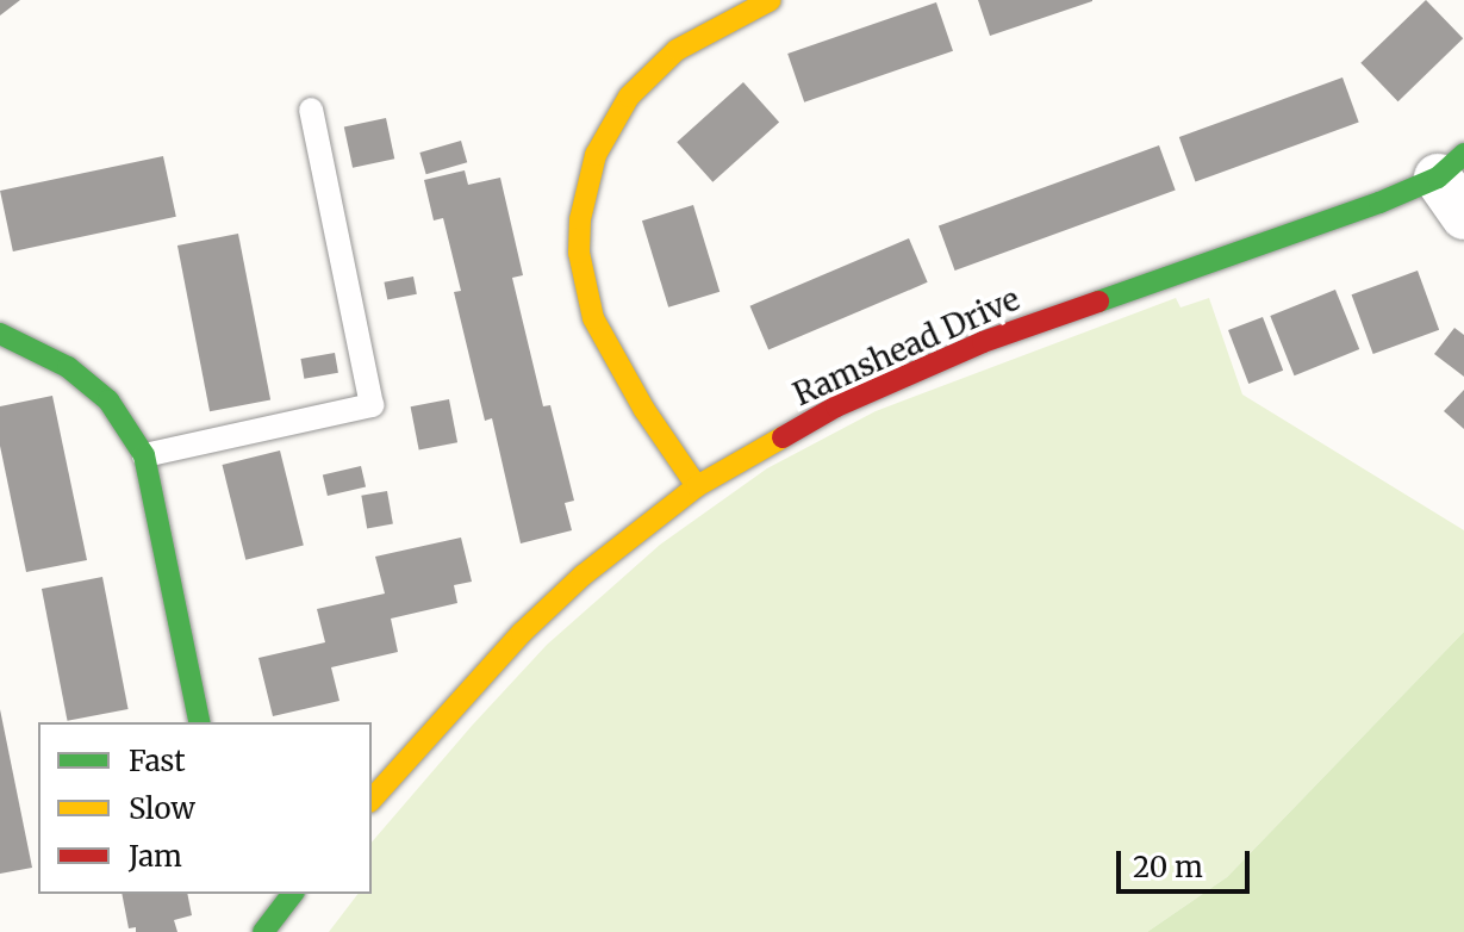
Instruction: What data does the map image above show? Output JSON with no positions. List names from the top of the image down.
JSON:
{
  "streets": {
    "street": ["Ramshead Drive"]
  },
  "legend": ["Fast", "Slow", "Jam"],
  "scale_bar": "20 m"
}
